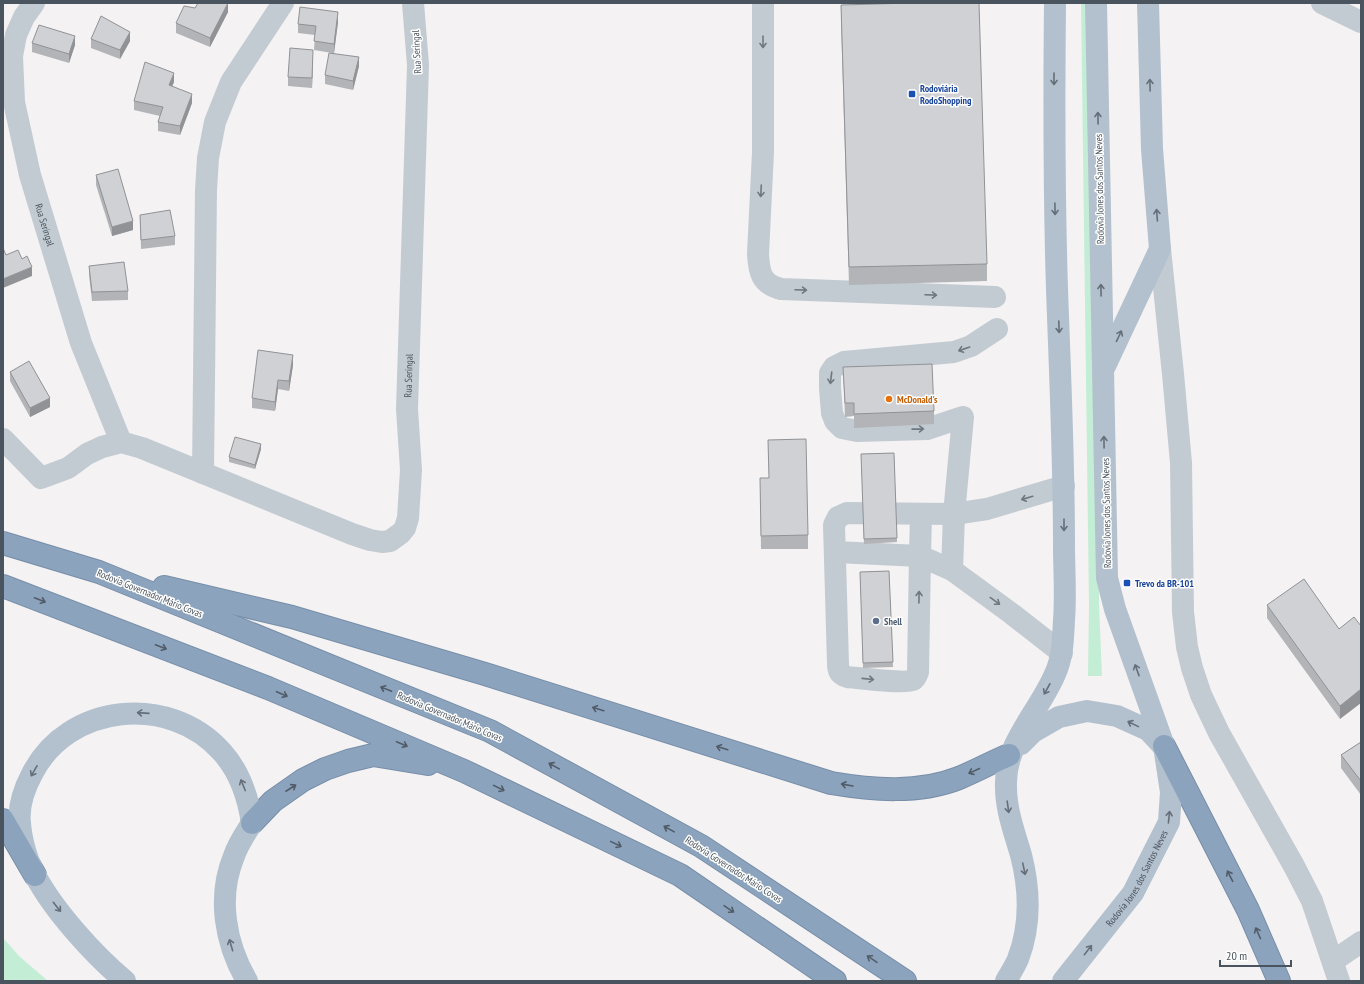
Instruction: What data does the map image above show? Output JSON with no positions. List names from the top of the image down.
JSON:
{
  "streets": {
    "highway": ["Rodovia Governador Mário Covas"],
    "main road": ["Rodovia Jones dos Santos Neves"],
    "street": ["Rua Seringal"]
  },
  "places": {
    "transit": ["Rodoviária RodoShopping", "Trevo da BR-101"],
    "other": ["McDonald's", "Shell"]
  },
  "scale_bar": "20 m"
}
